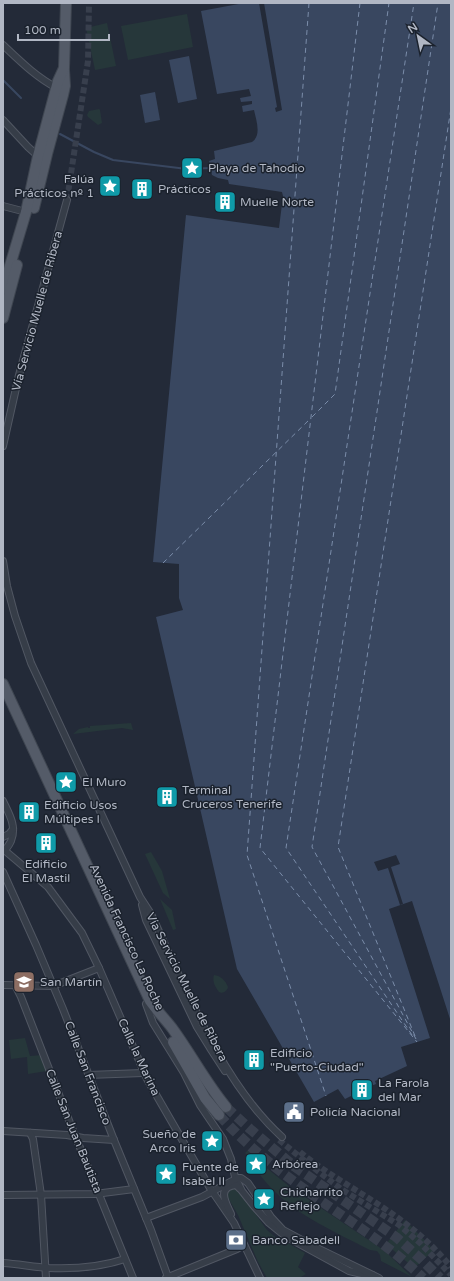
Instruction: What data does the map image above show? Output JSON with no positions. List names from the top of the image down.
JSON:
{
  "streets": {
    "main road": ["Avenida Francisco La Roche"],
    "street": [
      "Vía Servicio Muelle de Ribera",
      "Calle la Marina",
      "Calle San Francisco",
      "Calle San Juan Bautista"
    ]
  },
  "places": {
    "place": [
      "Playa de Tahodio",
      "Falúa Prácticos nº 1",
      "El Muro",
      "Sueño de Arco Iris",
      "Arbórea",
      "Fuente de Isabel II",
      "Chicharrito Reflejo"
    ],
    "building": [
      "Prácticos",
      "Muelle Norte",
      "Terminal Cruceros Tenerife",
      "Edificio Usos Múltipes I",
      "Edificio El Mastil",
      "Edificio \"Puerto-Ciudad\"",
      "La Farola del Mar"
    ],
    "school or university": ["San Martín"],
    "public building": ["Policía Nacional"],
    "bank": ["Banco Sabadell"]
  },
  "scale_bar": "100 m",
  "north": "top left"
}
